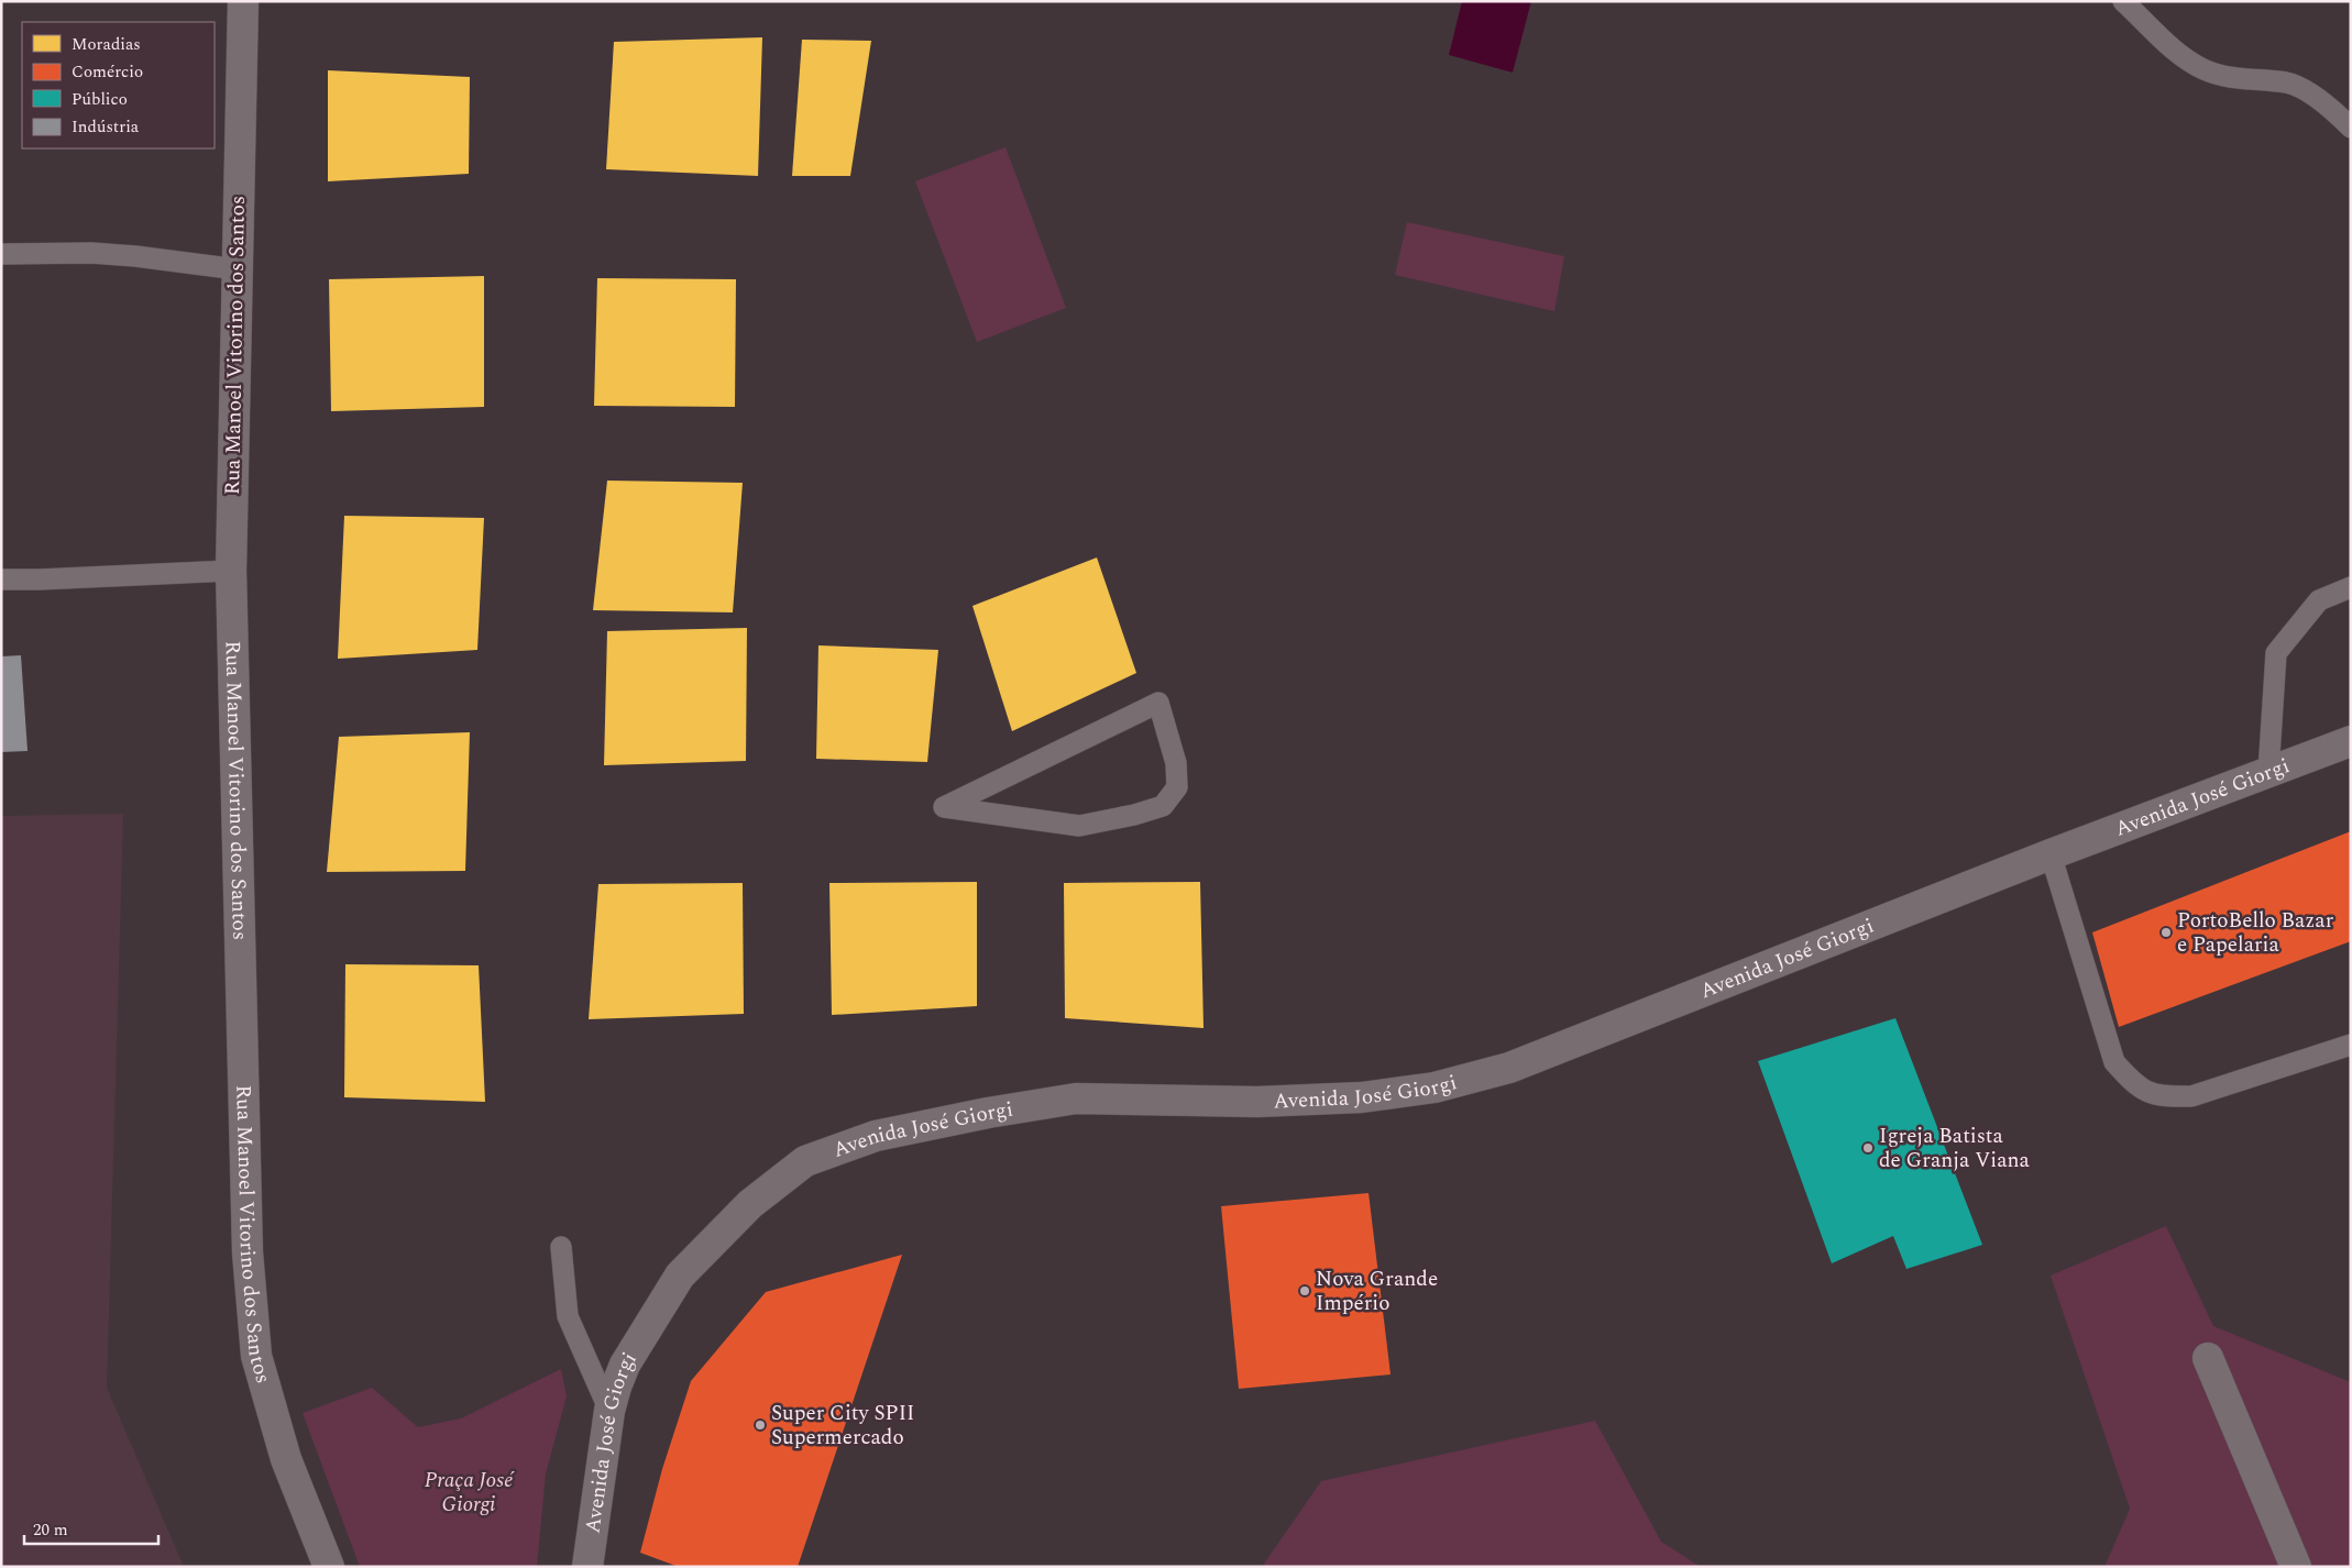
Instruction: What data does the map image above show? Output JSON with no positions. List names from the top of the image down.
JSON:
{
  "streets": {
    "street": ["Rua Manoel Vitorino dos Santos", "Avenida José Giorgi"]
  },
  "parks": ["Praça José Giorgi"],
  "places": [
    "PortoBello Bazar e Papelaria",
    "Igreja Batista de Granja Viana",
    "Nova Grande Império",
    "Super City SPII Supermercado"
  ],
  "legend": [
    "Moradias",
    "Comércio",
    "Público",
    "Indústria"
  ],
  "scale_bar": "20 m"
}
